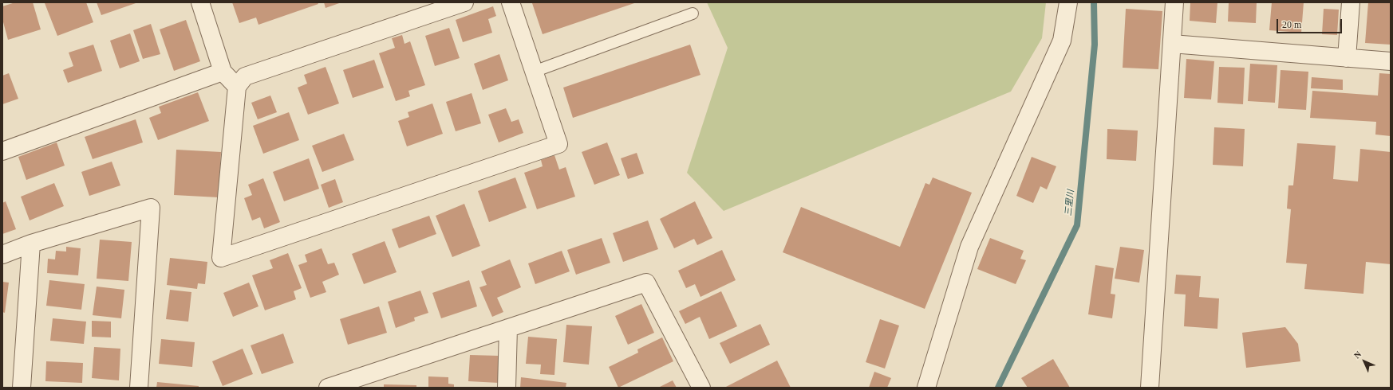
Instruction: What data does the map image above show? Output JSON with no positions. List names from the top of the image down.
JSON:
{
  "water": ["三里川"],
  "scale_bar": "20 m",
  "north": "top left"
}
